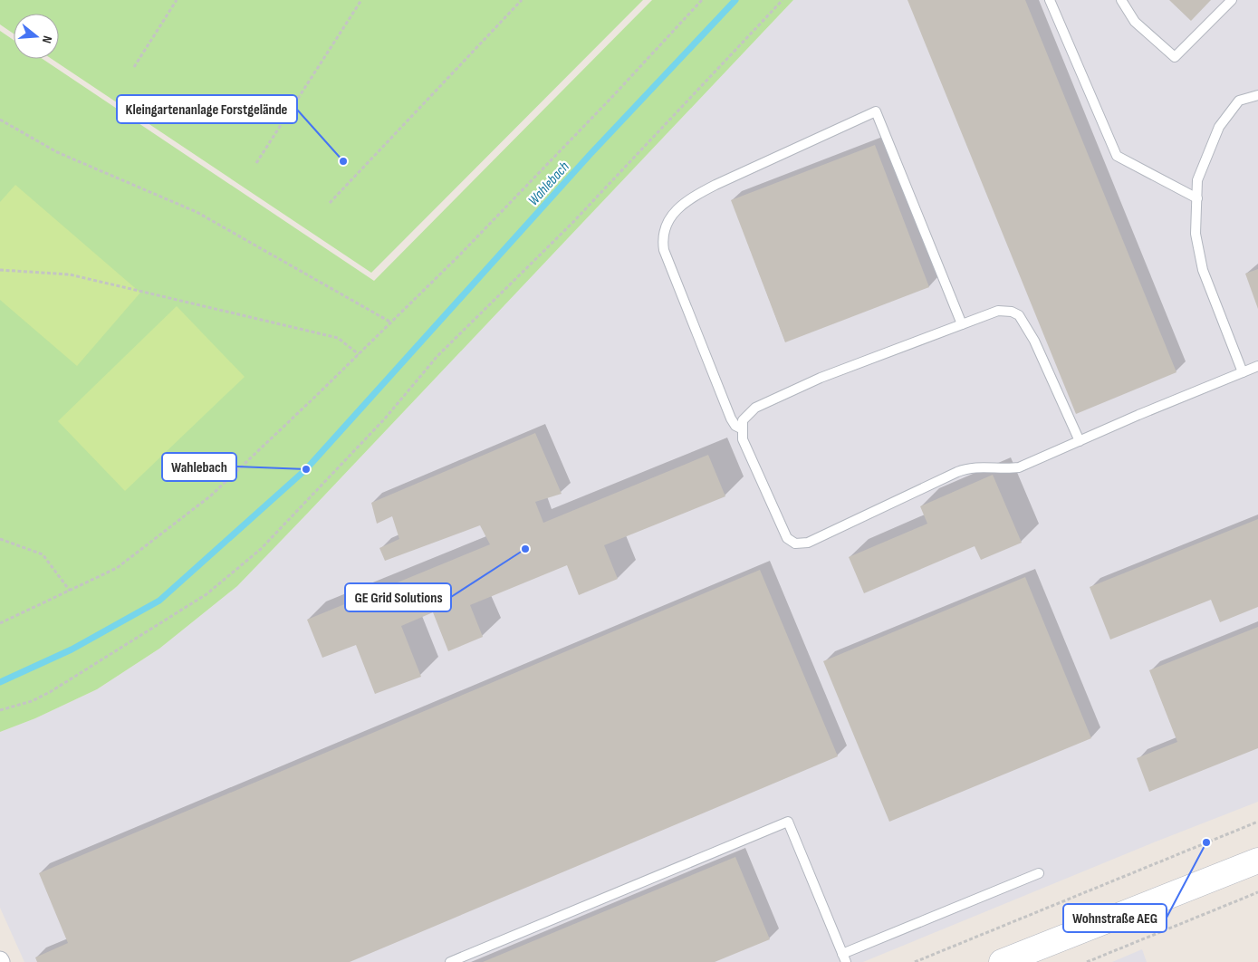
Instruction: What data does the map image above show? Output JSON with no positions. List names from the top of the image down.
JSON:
{
  "water": ["Wahlebach"],
  "places": [
    "Kleingartenanlage Forstgelände",
    "Wahlebach",
    "GE Grid Solutions",
    "Wohnstraße AEG"
  ],
  "north": "right"
}
